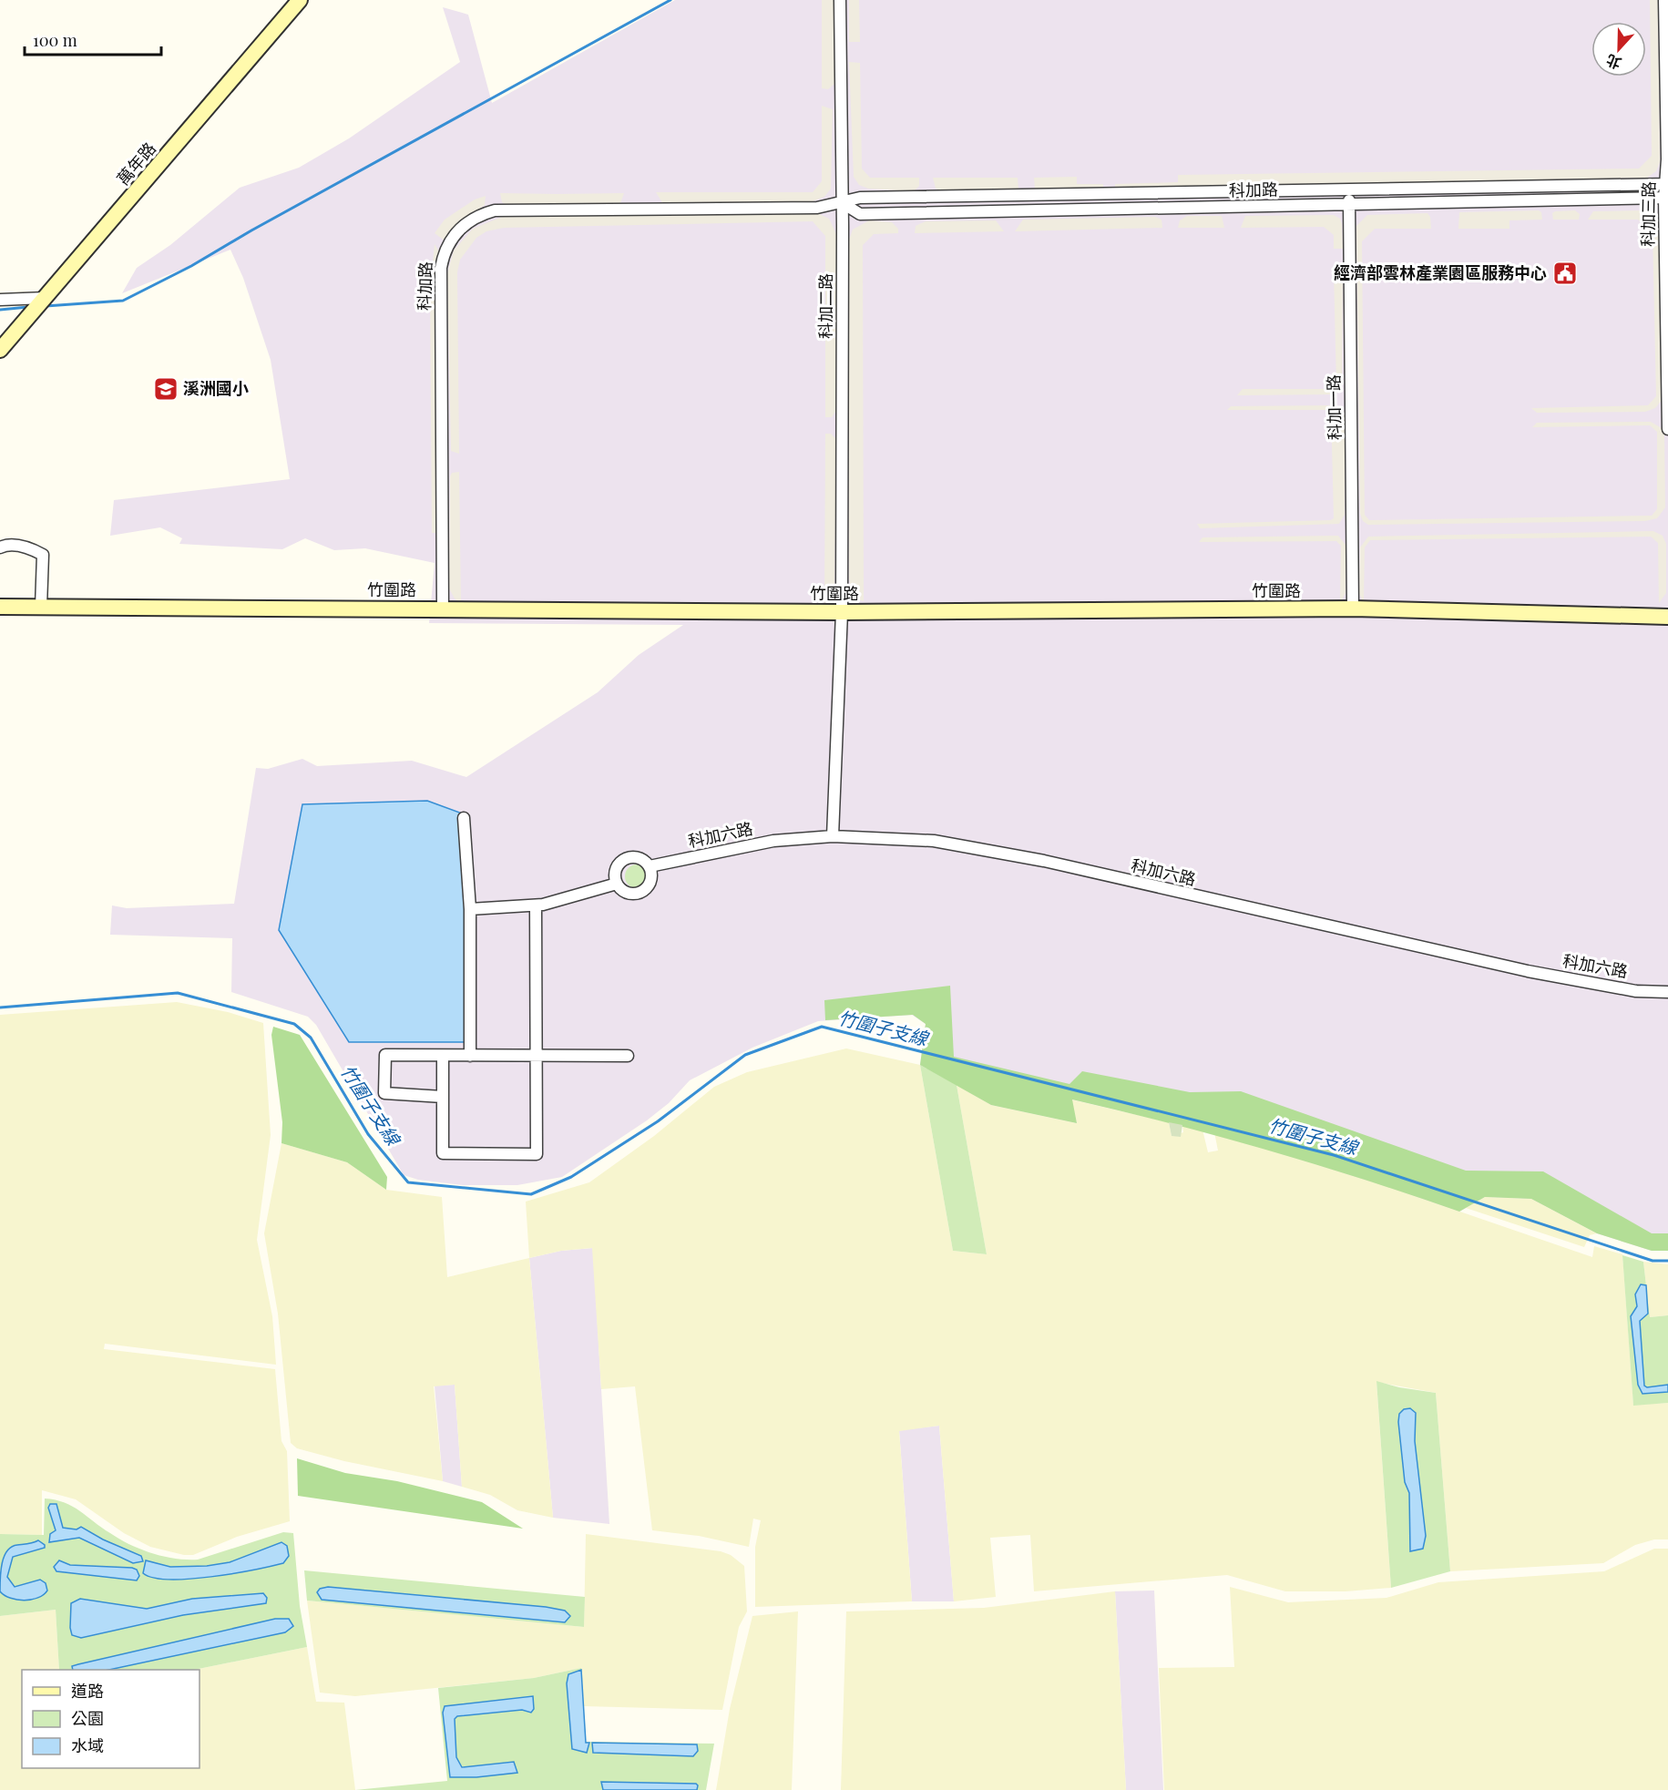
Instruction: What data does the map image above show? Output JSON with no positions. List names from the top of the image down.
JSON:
{
  "streets": {
    "street": [
      "萬年路",
      "科加路",
      "科加三路",
      "科加二路",
      "科加一路",
      "竹圍路",
      "科加六路"
    ]
  },
  "crossings": [
    ["科加路", "科加三路"],
    ["科加路", "科加二路"],
    ["科加路", "科加一路"],
    ["科加路", "竹圍路"],
    ["科加二路", "竹圍路"],
    ["科加二路", "科加六路"],
    ["科加一路", "竹圍路"]
  ],
  "water": ["竹圍子支線"],
  "places": {
    "public building": ["經濟部雲林產業園區服務中心"],
    "school or university": ["溪洲國小"]
  },
  "legend": ["道路", "公園", "水域"],
  "scale_bar": "100 m",
  "north": "bottom"
}
